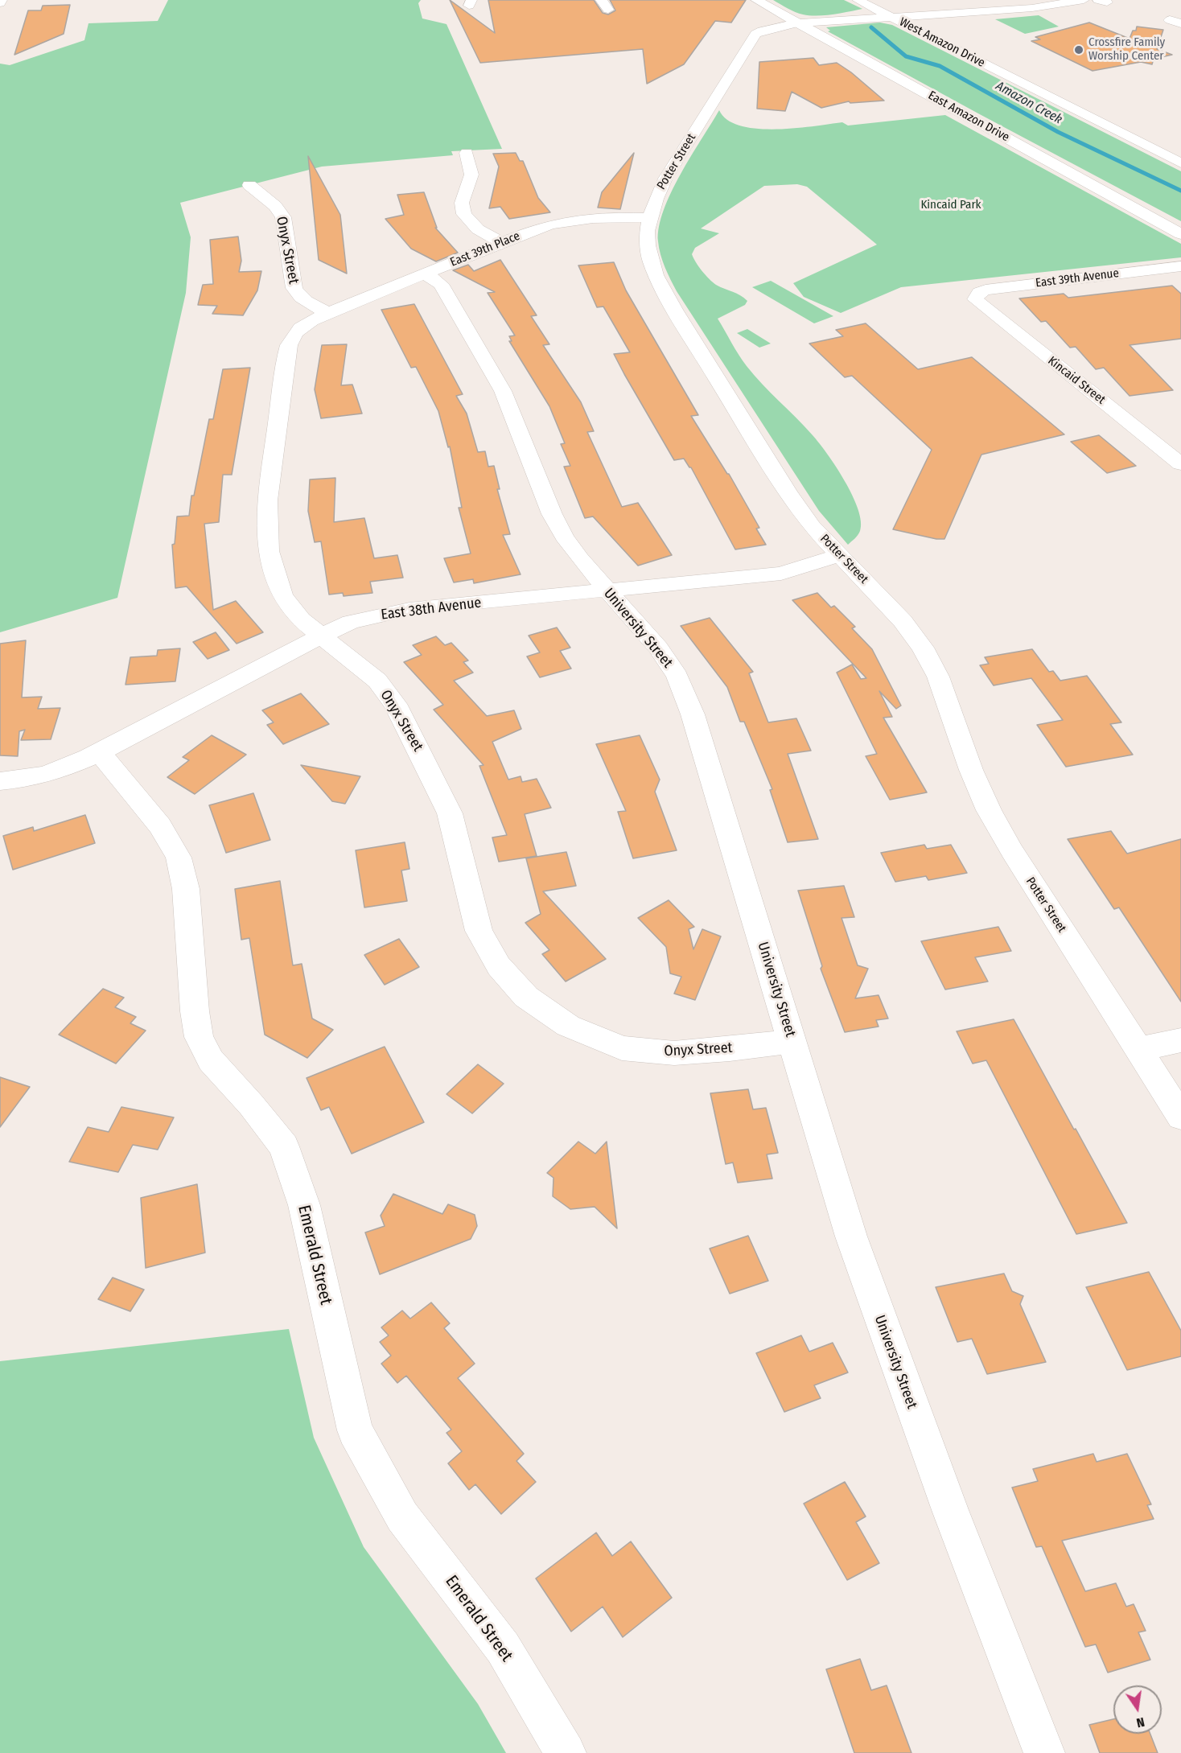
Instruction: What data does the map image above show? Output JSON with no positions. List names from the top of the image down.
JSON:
{
  "streets": {
    "street": [
      "West Amazon Drive",
      "East Amazon Drive",
      "Potter Street",
      "East 39th Place",
      "Onyx Street",
      "East 39th Avenue",
      "Kincaid Street",
      "East 38th Avenue",
      "University Street",
      "Emerald Street"
    ]
  },
  "crossings": [
    ["West Amazon Drive", "Potter Street"],
    ["East Amazon Drive", "Potter Street"],
    ["Potter Street", "East 39th Place"],
    ["Potter Street", "East 38th Avenue"],
    ["East 39th Place", "Onyx Street"],
    ["East 39th Place", "University Street"],
    ["Onyx Street", "East 38th Avenue"],
    ["Onyx Street", "University Street"],
    ["East 39th Avenue", "Kincaid Street"],
    ["East 38th Avenue", "University Street"],
    ["East 38th Avenue", "Emerald Street"]
  ],
  "water": ["Amazon Creek"],
  "parks": ["Kincaid Park"],
  "places": ["Crossfire Family Worship Center"],
  "north": "bottom"
}
